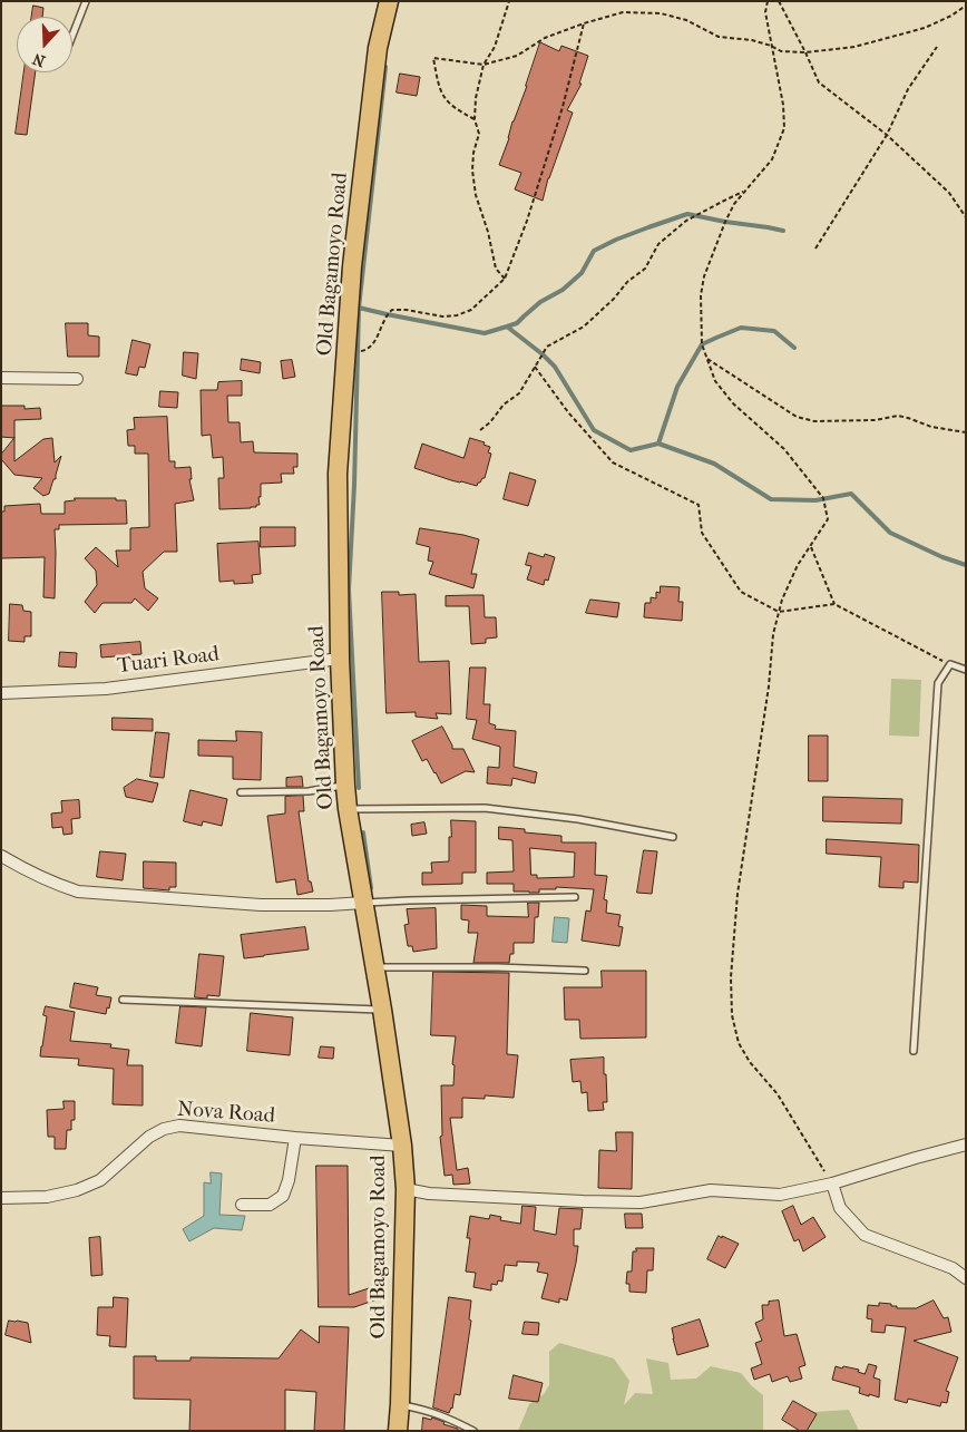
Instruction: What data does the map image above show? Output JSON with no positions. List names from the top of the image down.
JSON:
{
  "streets": {
    "main road": ["Old Bagamoyo Road"],
    "street": ["Tuari Road", "Nova Road"]
  },
  "crossings": [
    ["Old Bagamoyo Road", "Tuari Road"],
    ["Old Bagamoyo Road", "Nova Road"]
  ],
  "north": "bottom"
}
